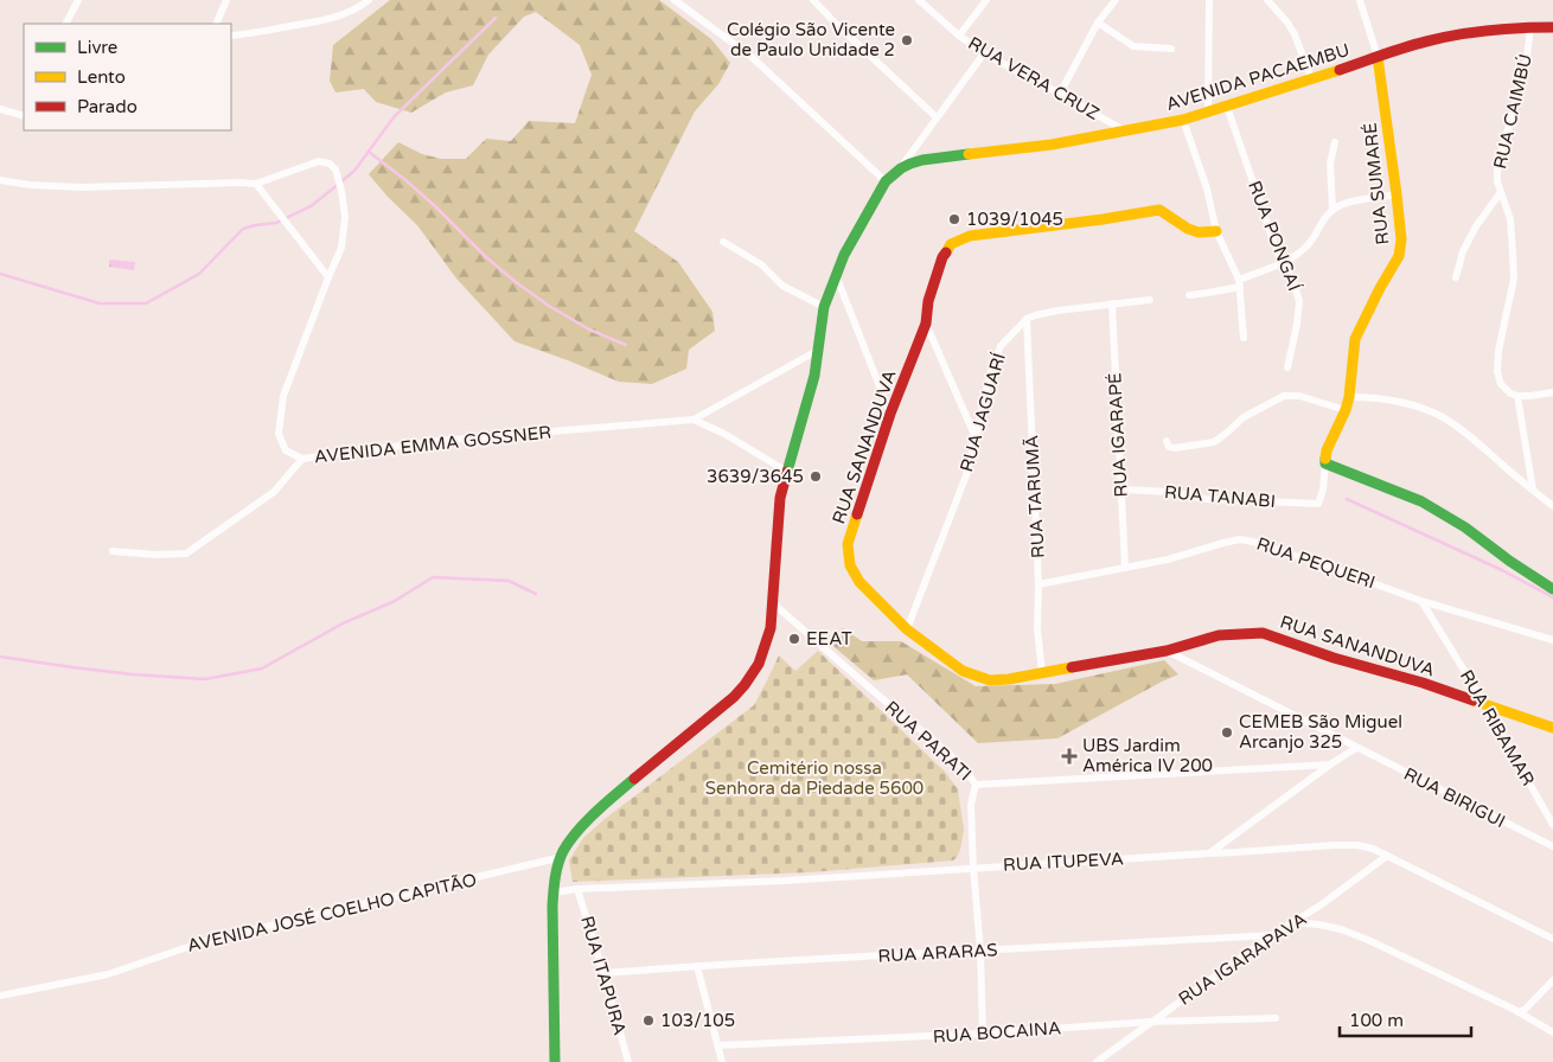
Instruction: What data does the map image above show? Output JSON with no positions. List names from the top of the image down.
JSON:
{
  "streets": {
    "street": [
      "AVENIDA PACAEMBU",
      "RUA VERA CRUZ",
      "RUA CAIMBÚ",
      "RUA SUMARÉ",
      "RUA PONGAÍ",
      "RUA JAGUARÍ",
      "RUA IGARAPÉ",
      "AVENIDA EMMA GOSSNER",
      "RUA SANANDUVA",
      "RUA TARUMÃ",
      "RUA TANABI",
      "RUA PEQUERI",
      "RUA RIBAMAR",
      "RUA PARATI",
      "RUA BIRIGUI",
      "RUA ITUPEVA",
      "AVENIDA JOSÉ COELHO CAPITÃO",
      "RUA ARARAS",
      "RUA IGARAPAVA",
      "RUA ITAPURA",
      "RUA BOCAINA"
    ]
  },
  "crossings": [
    ["AVENIDA PACAEMBU", "RUA VERA CRUZ"],
    ["AVENIDA PACAEMBU", "RUA CAIMBÚ"],
    ["AVENIDA PACAEMBU", "RUA SUMARÉ"],
    ["AVENIDA PACAEMBU", "RUA PONGAÍ"],
    ["RUA SUMARÉ", "RUA TANABI"],
    ["RUA JAGUARÍ", "RUA SANANDUVA"],
    ["RUA JAGUARÍ", "RUA TARUMÃ"],
    ["RUA IGARAPÉ", "RUA TANABI"],
    ["RUA IGARAPÉ", "RUA PEQUERI"],
    ["RUA SANANDUVA", "RUA TARUMÃ"],
    ["RUA SANANDUVA", "RUA RIBAMAR"],
    ["RUA SANANDUVA", "RUA BIRIGUI"],
    ["RUA TARUMÃ", "RUA PEQUERI"],
    ["RUA PEQUERI", "RUA RIBAMAR"],
    ["RUA PARATI", "RUA ITUPEVA"],
    ["RUA PARATI", "RUA ARARAS"],
    ["RUA PARATI", "RUA BOCAINA"],
    ["RUA ITUPEVA", "RUA IGARAPAVA"],
    ["RUA ITUPEVA", "RUA ITAPURA"],
    ["RUA ARARAS", "RUA IGARAPAVA"],
    ["RUA ARARAS", "RUA ITAPURA"],
    ["RUA IGARAPAVA", "RUA BOCAINA"]
  ],
  "parks": ["Cemitério nossa Senhora da Piedade 5600"],
  "places": {
    "other": [
      "Colégio São Vicente de Paulo Unidade 2",
      "1039/1045",
      "3639/3645",
      "EEAT",
      "CEMEB São Miguel Arcanjo 325",
      "103/105"
    ],
    "health": ["UBS Jardim América IV 200"]
  },
  "legend": ["Livre", "Lento", "Parado"],
  "scale_bar": "100 m"
}
